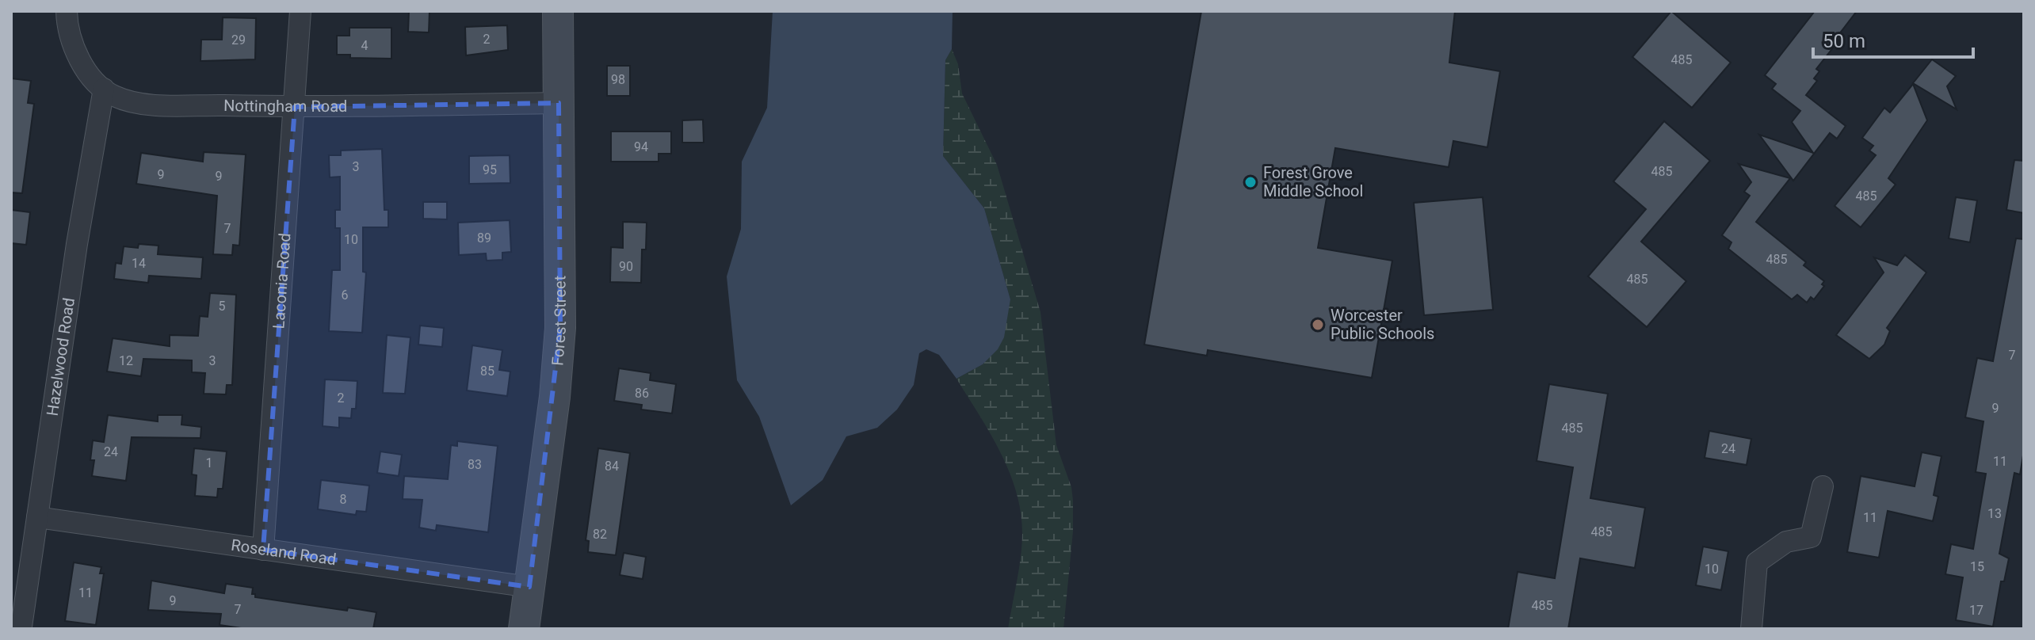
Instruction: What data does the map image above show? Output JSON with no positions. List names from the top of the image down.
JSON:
{
  "streets": {
    "main road": ["Forest Street"],
    "street": [
      "Nottingham Road",
      "Laconia Road",
      "Hazelwood Road",
      "Roseland Road"
    ]
  },
  "crossings": [
    ["Nottingham Road", "Laconia Road"],
    ["Nottingham Road", "Forest Street"],
    ["Nottingham Road", "Hazelwood Road"],
    ["Laconia Road", "Roseland Road"],
    ["Forest Street", "Roseland Road"],
    ["Hazelwood Road", "Roseland Road"]
  ],
  "places": ["Forest Grove Middle School", "Worcester Public Schools"],
  "house_numbers": [
    "2",
    "29",
    "4",
    "485",
    "98",
    "94",
    "3",
    "95",
    "485",
    "9",
    "9",
    "485",
    "7",
    "89",
    "10",
    "485",
    "14",
    "90",
    "485",
    "6",
    "5",
    "7",
    "12",
    "3",
    "85",
    "86",
    "2",
    "9",
    "485",
    "24",
    "24",
    "11",
    "1",
    "83",
    "84",
    "8",
    "13",
    "11",
    "485",
    "82",
    "15",
    "10",
    "11",
    "9",
    "485",
    "7",
    "17"
  ],
  "scale_bar": "50 m"
}
